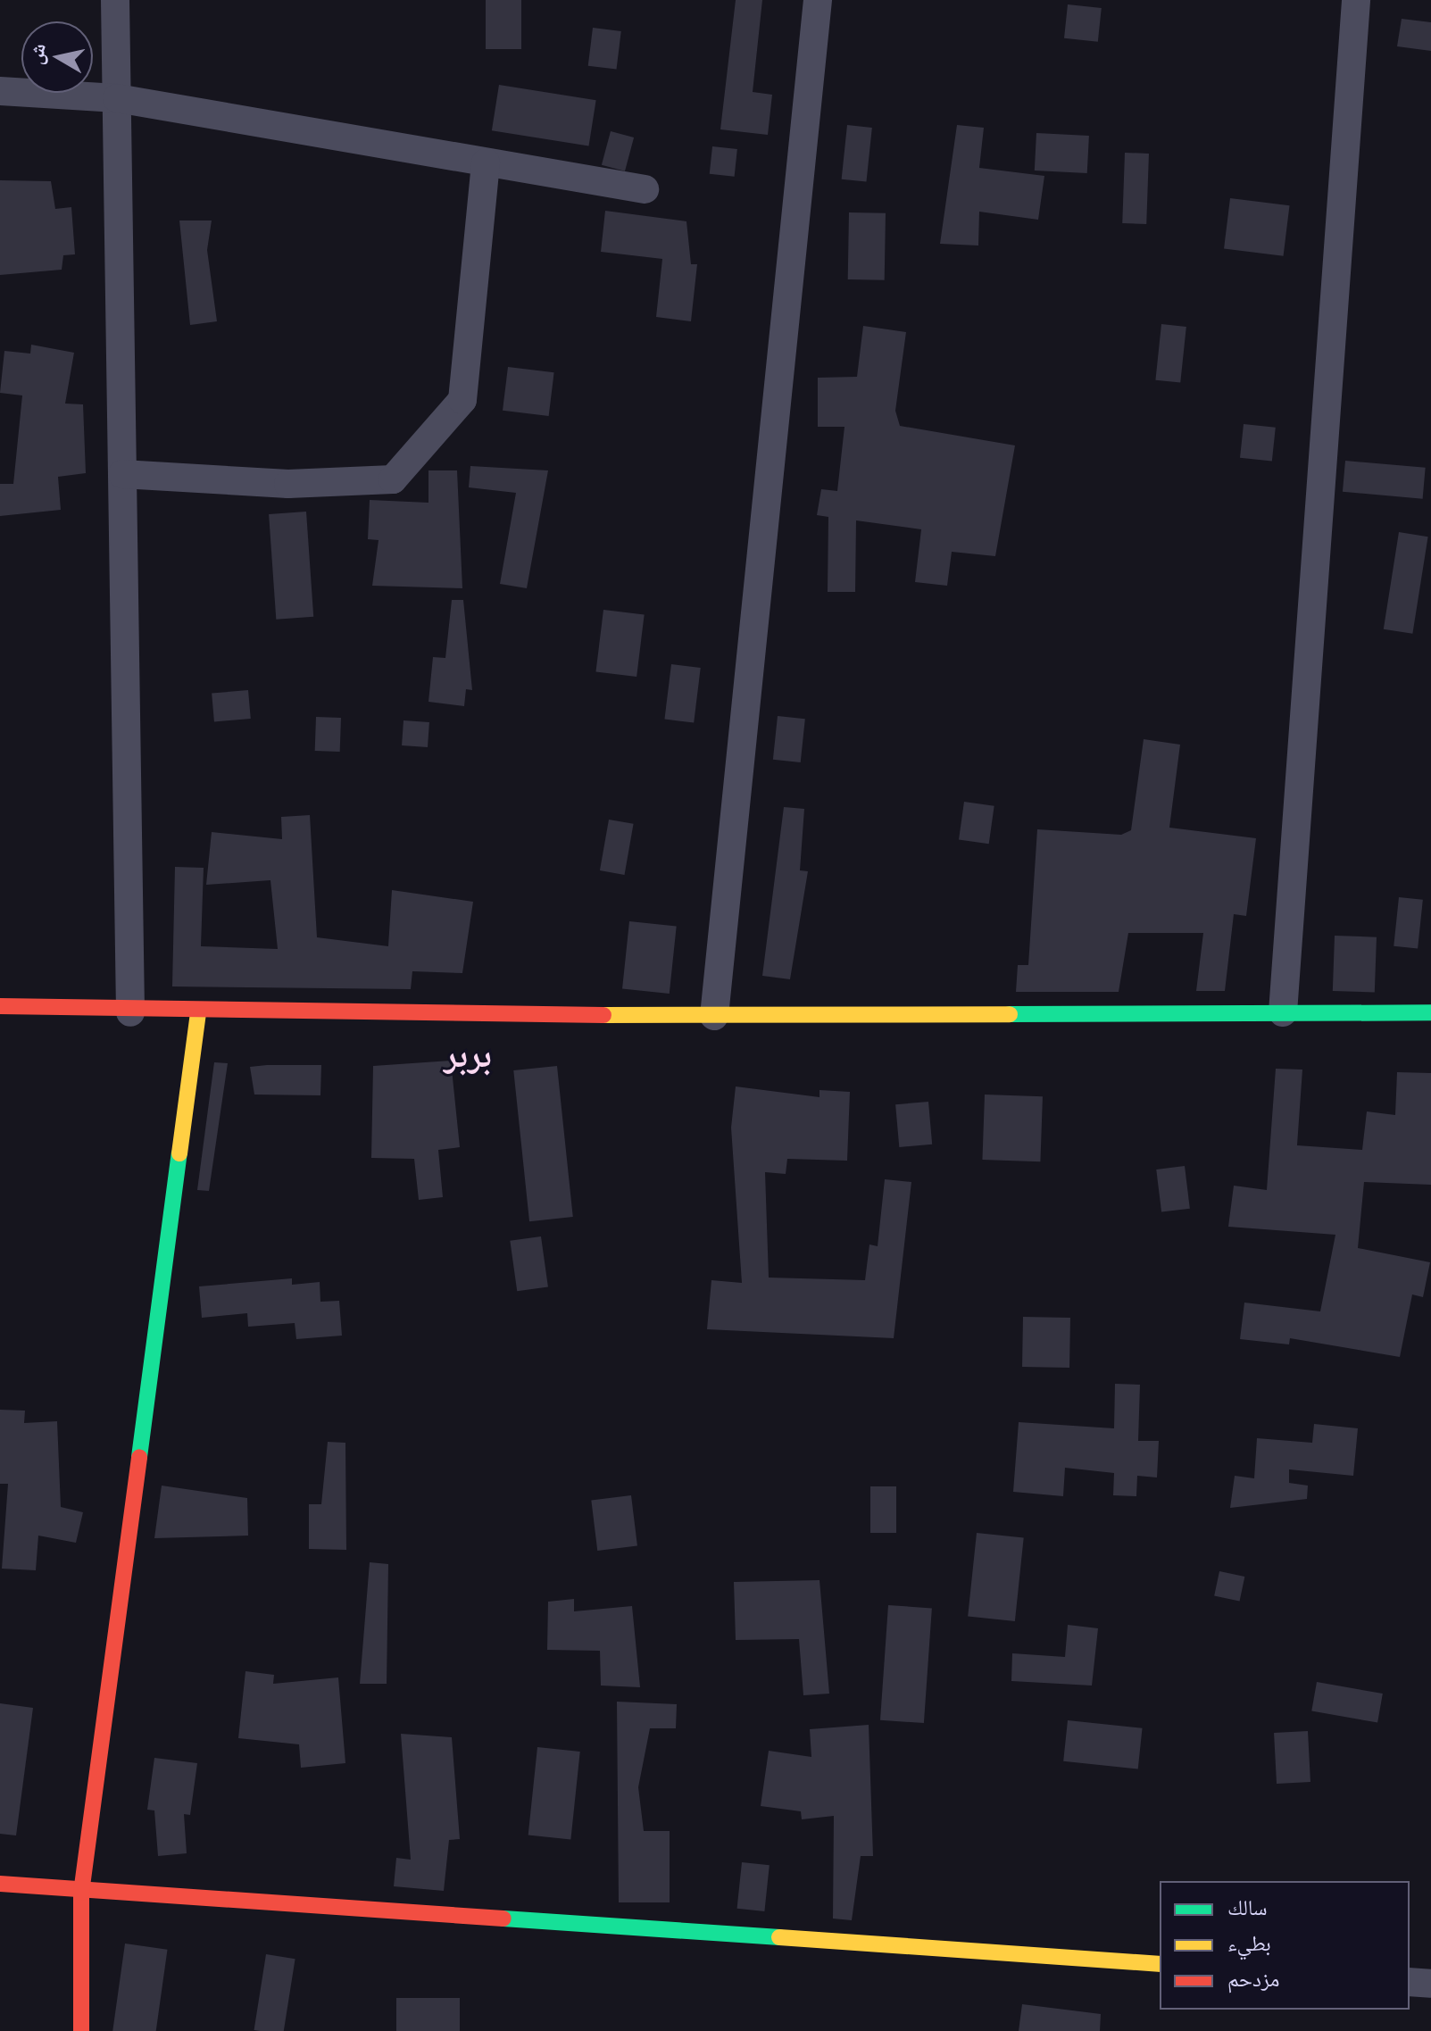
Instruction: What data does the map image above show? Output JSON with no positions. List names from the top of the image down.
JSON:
{
  "districts": ["بربر"],
  "legend": ["سالك", "بطيء", "مزدحم"],
  "north": "left"
}
